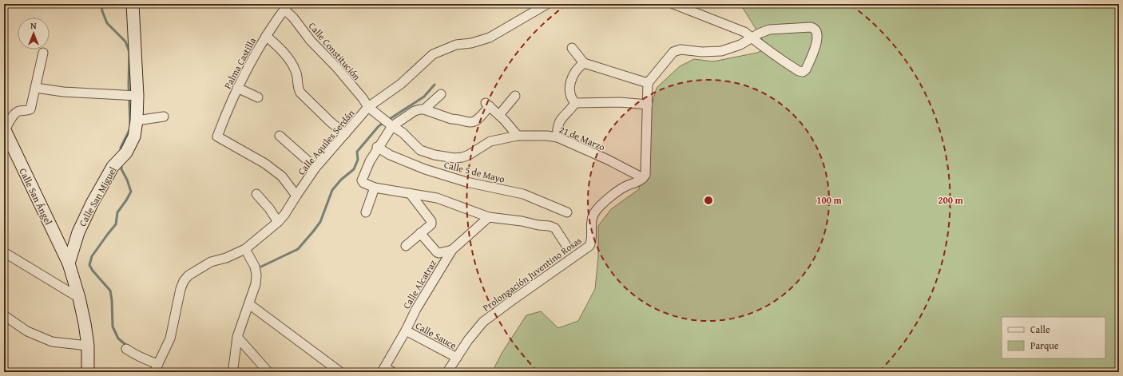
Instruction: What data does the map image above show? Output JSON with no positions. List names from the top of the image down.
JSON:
{
  "streets": {
    "street": [
      "Calle Constitución",
      "Palma Castilla",
      "21 de Marzo",
      "Calle Aquiles Serdán",
      "Calle 5 de Mayo",
      "Calle San Ángel",
      "Calle San Miguel",
      "Prolongación Juventino Rosas",
      "Calle Alcatraz",
      "Calle Sauce"
    ]
  },
  "crossings": [
    ["Calle Constitución", "Palma Castilla"],
    ["Calle Constitución", "21 de Marzo"],
    ["Calle Constitución", "Calle Aquiles Serdán"],
    ["Palma Castilla", "Calle Aquiles Serdán"],
    ["21 de Marzo", "Prolongación Juventino Rosas"],
    ["Calle San Ángel", "Calle San Miguel"],
    ["Prolongación Juventino Rosas", "Calle Sauce"],
    ["Calle Alcatraz", "Calle Sauce"]
  ],
  "legend": ["Calle", "Parque"],
  "north": "top",
  "rings": ["100 m", "200 m"]
}
